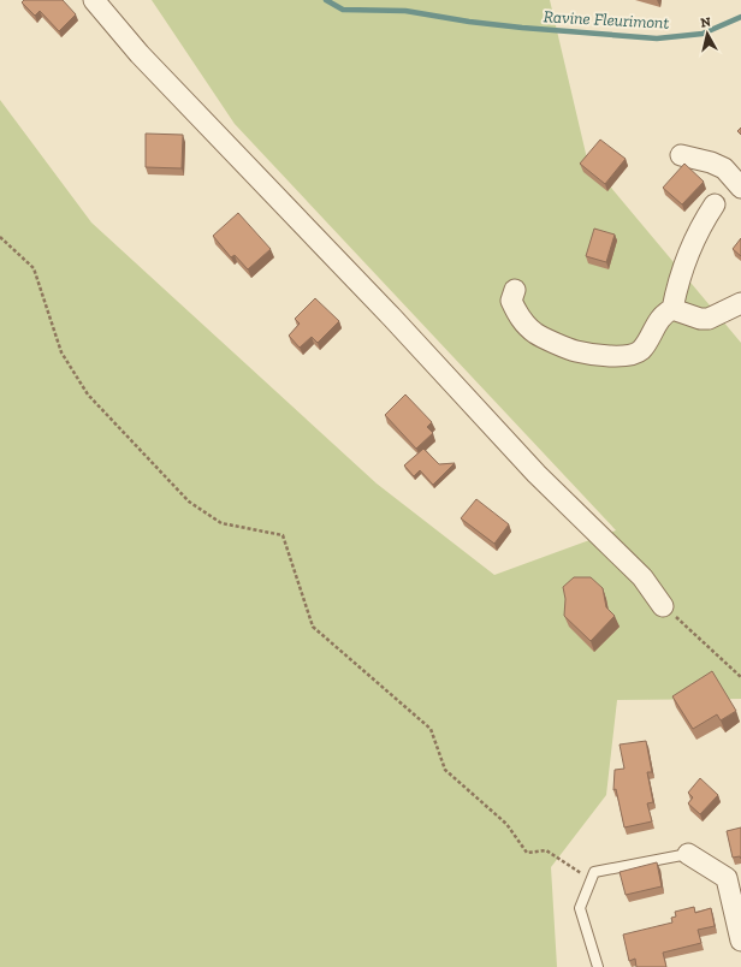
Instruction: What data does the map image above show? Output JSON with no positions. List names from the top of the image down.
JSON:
{
  "water": ["Ravine Fleurimont"],
  "north": "top"
}
